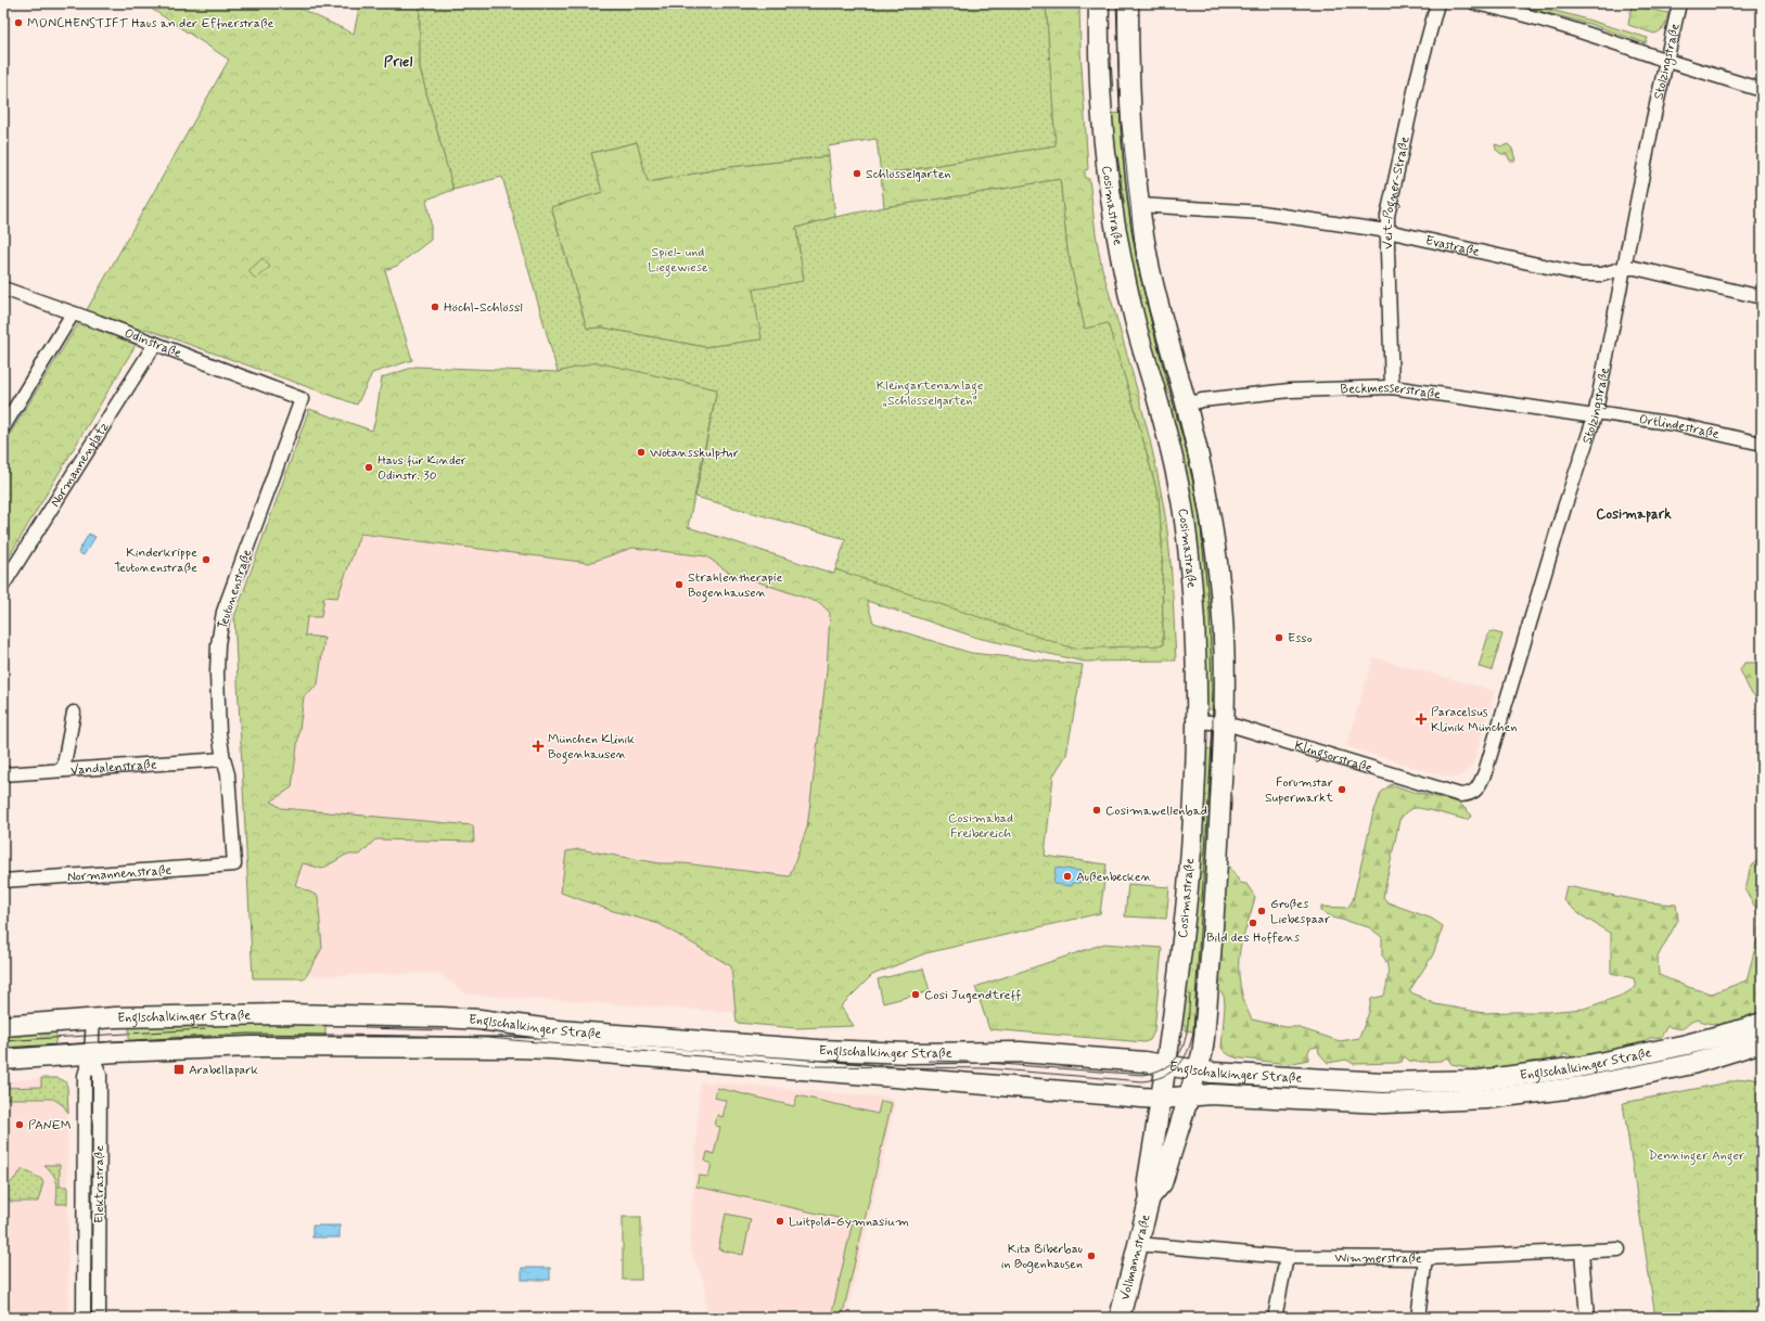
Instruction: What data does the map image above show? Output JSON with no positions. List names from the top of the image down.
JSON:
{
  "streets": {
    "main road": ["Cosimastraße", "Englschalkinger Straße", "Vollmannstraße"],
    "street": [
      "Stolzingstraße",
      "Veit-Pogner-Straße",
      "Evastraße",
      "Odinstraße",
      "Beckmesserstraße",
      "Ortlindestraße",
      "Normannenplatz",
      "Teutonenstraße",
      "Klingsorstraße",
      "Vandalenstraße",
      "Normannenstraße",
      "Elektrastraße",
      "Wimmerstraße"
    ]
  },
  "crossings": [
    ["Stolzingstraße", "Evastraße"],
    ["Stolzingstraße", "Beckmesserstraße"],
    ["Stolzingstraße", "Ortlindestraße"],
    ["Stolzingstraße", "Klingsorstraße"],
    ["Veit-Pogner-Straße", "Evastraße"],
    ["Veit-Pogner-Straße", "Beckmesserstraße"],
    ["Cosimastraße", "Evastraße"],
    ["Cosimastraße", "Beckmesserstraße"],
    ["Cosimastraße", "Klingsorstraße"],
    ["Cosimastraße", "Englschalkinger Straße"],
    ["Cosimastraße", "Vollmannstraße"],
    ["Odinstraße", "Normannenplatz"],
    ["Odinstraße", "Teutonenstraße"],
    ["Beckmesserstraße", "Ortlindestraße"],
    ["Teutonenstraße", "Vandalenstraße"],
    ["Teutonenstraße", "Normannenstraße"],
    ["Englschalkinger Straße", "Elektrastraße"],
    ["Englschalkinger Straße", "Vollmannstraße"],
    ["Vollmannstraße", "Wimmerstraße"]
  ],
  "districts": ["Priel", "Cosimapark"],
  "parks": [
    "Spiel- und Liegewiese",
    "Kleingartenanlage „Schlösselgarten“",
    "Cosimabad Freibereich",
    "Denninger Anger"
  ],
  "places": {
    "other": [
      "MÜNCHENSTIFT Haus an der Effnerstraße",
      "Schlösselgarten",
      "Höchl-Schlössl",
      "Wotansskulptur",
      "Haus für Kinder Odinstr. 30",
      "Kinderkrippe Teutonenstraße",
      "Strahlentherapie Bogenhausen",
      "Esso",
      "Forumstar Supermarkt",
      "Cosimawellenbad",
      "Außenbecken",
      "Großes Liebespaar",
      "Bild des Hoffens",
      "Cosi Jugendtreff",
      "PANEM",
      "Luitpold-Gymnasium",
      "Kita Biberbau in Bogenhausen"
    ],
    "health": ["Paracelsus Klinik München", "München Klinik Bogenhausen"],
    "transit": ["Arabellapark"]
  }
}
